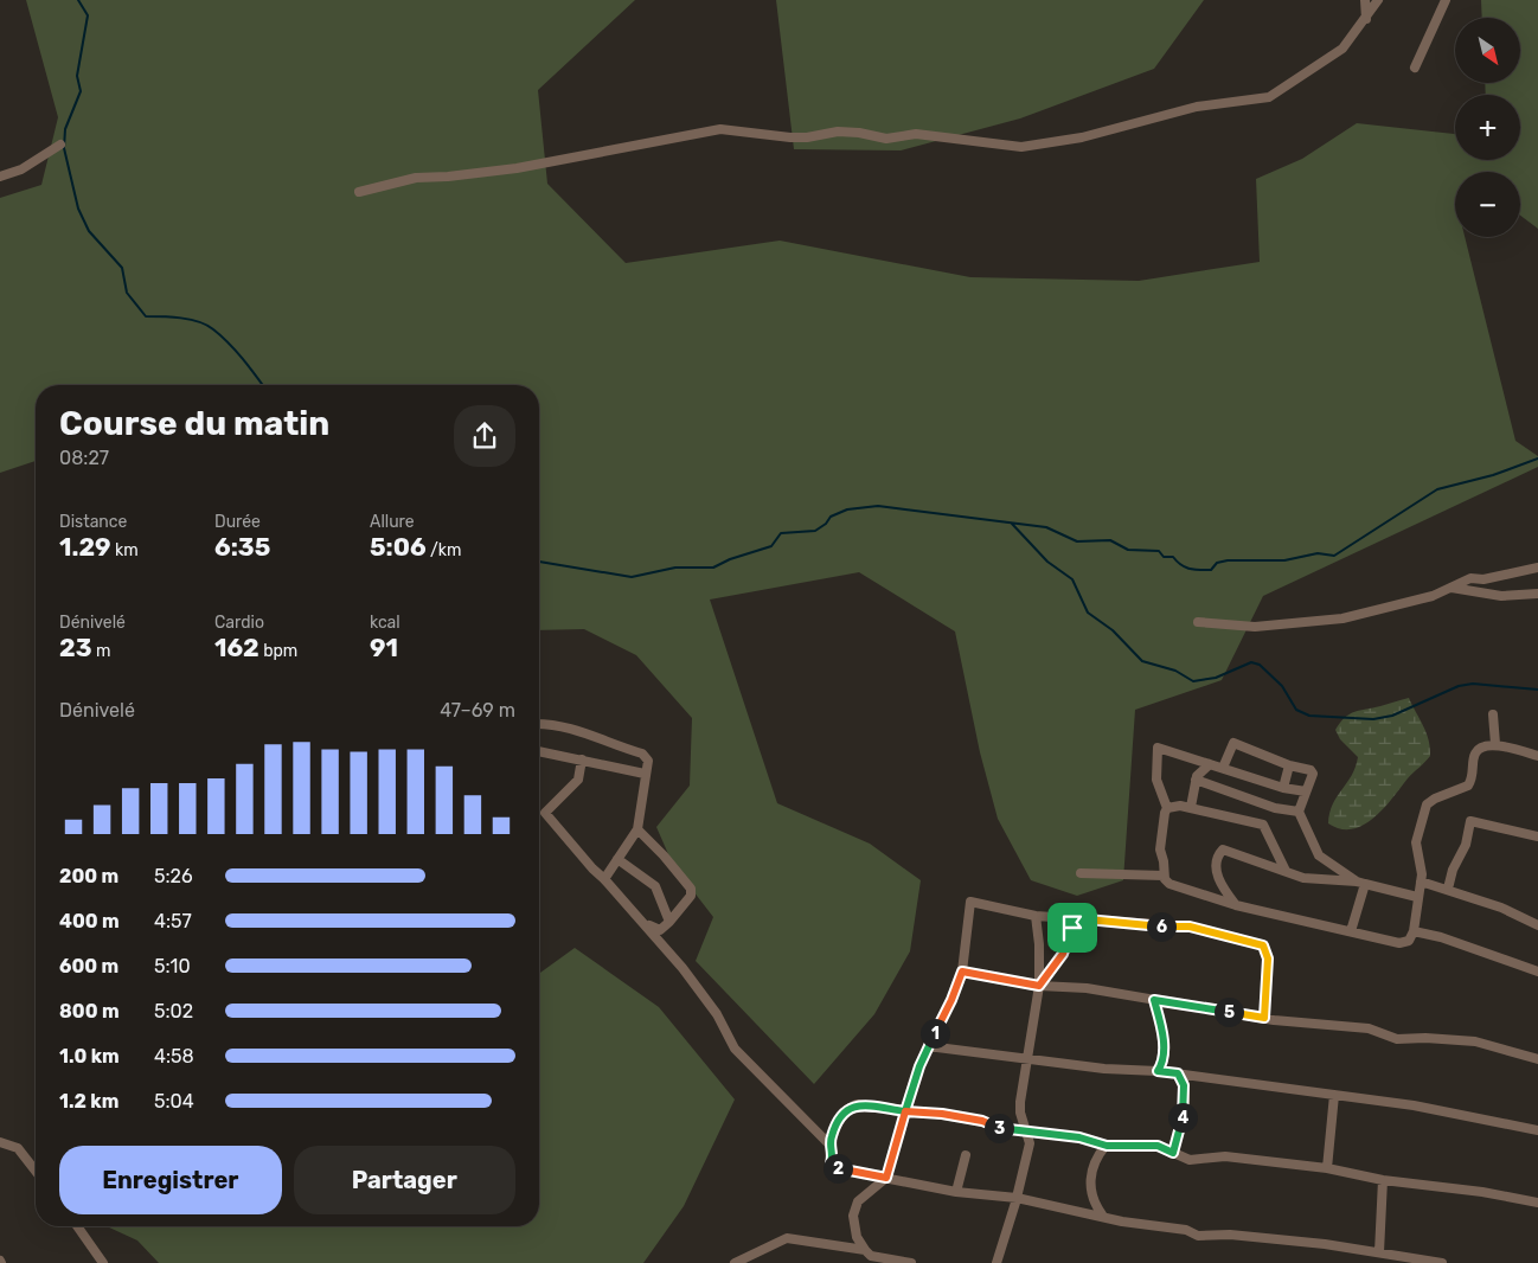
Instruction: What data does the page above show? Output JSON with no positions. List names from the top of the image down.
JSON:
{
  "north": "bottom right",
  "page": {
    "map_buttons": ["+", "−"],
    "heading": ["Course du matin", "08:27"],
    "stats": [
      ["Distance", "1.29 km"],
      ["Durée", "6:35"],
      ["Allure", "5:06 /km"],
      ["Dénivelé", "23 m"],
      ["Cardio", "162 bpm"],
      ["kcal", "91"]
    ],
    "chart": ["Dénivelé", "47–69 m"],
    "list": [
      {
        "name": "200 m",
        "note": "5:26"
      },
      {
        "name": "400 m",
        "note": "4:57"
      },
      {
        "name": "600 m",
        "note": "5:10"
      },
      {
        "name": "800 m",
        "note": "5:02"
      },
      {
        "name": "1.0 km",
        "note": "4:58"
      },
      {
        "name": "1.2 km",
        "note": "5:04"
      }
    ],
    "pins": [
      "6",
      "5",
      "1",
      "4",
      "3",
      "2"
    ],
    "buttons": ["Enregistrer", "Partager"]
  }
}
